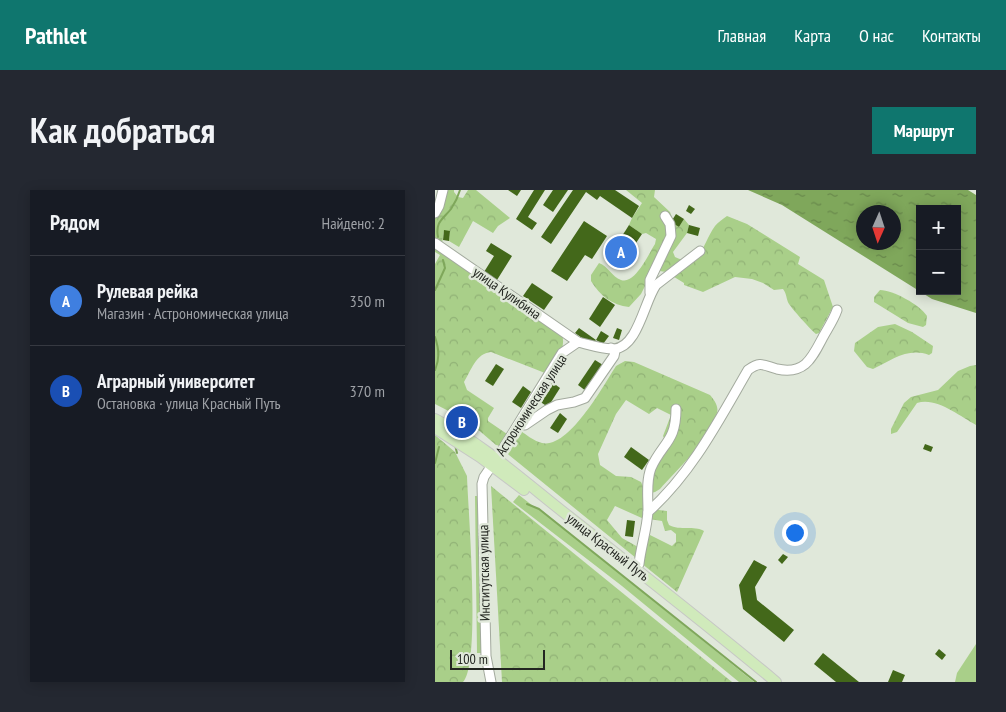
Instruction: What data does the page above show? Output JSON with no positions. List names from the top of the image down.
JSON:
{
  "streets": {
    "main road": ["улица Красный Путь"],
    "street": ["улица Кулибина", "Астрономическая улица", "Институтская улица"]
  },
  "crossings": [
    ["улица Кулибина", "Астрономическая улица"],
    ["Астрономическая улица", "улица Красный Путь"],
    ["Астрономическая улица", "Институтская улица"],
    ["улица Красный Путь", "Институтская улица"]
  ],
  "scale_bar": "100 m",
  "north": "bottom",
  "page": {
    "header": "Pathlet",
    "nav": [
      "Главная",
      "Карта",
      "О нас",
      "Контакты"
    ],
    "title": "Как добраться",
    "buttons": "Маршрут",
    "heading": ["Рядом", "Найдено: 2"],
    "map_buttons": ["+", "−"],
    "pins": ["A", "B"],
    "list": [
      {
        "mark": "A",
        "name": "Рулевая рейка",
        "note": "Магазин · Астрономическая улица",
        "value": "350 m"
      },
      {
        "mark": "B",
        "name": "Аграрный университет",
        "note": "Остановка · улица Красный Путь",
        "value": "370 m"
      }
    ],
    "scale": "100 m"
  }
}
